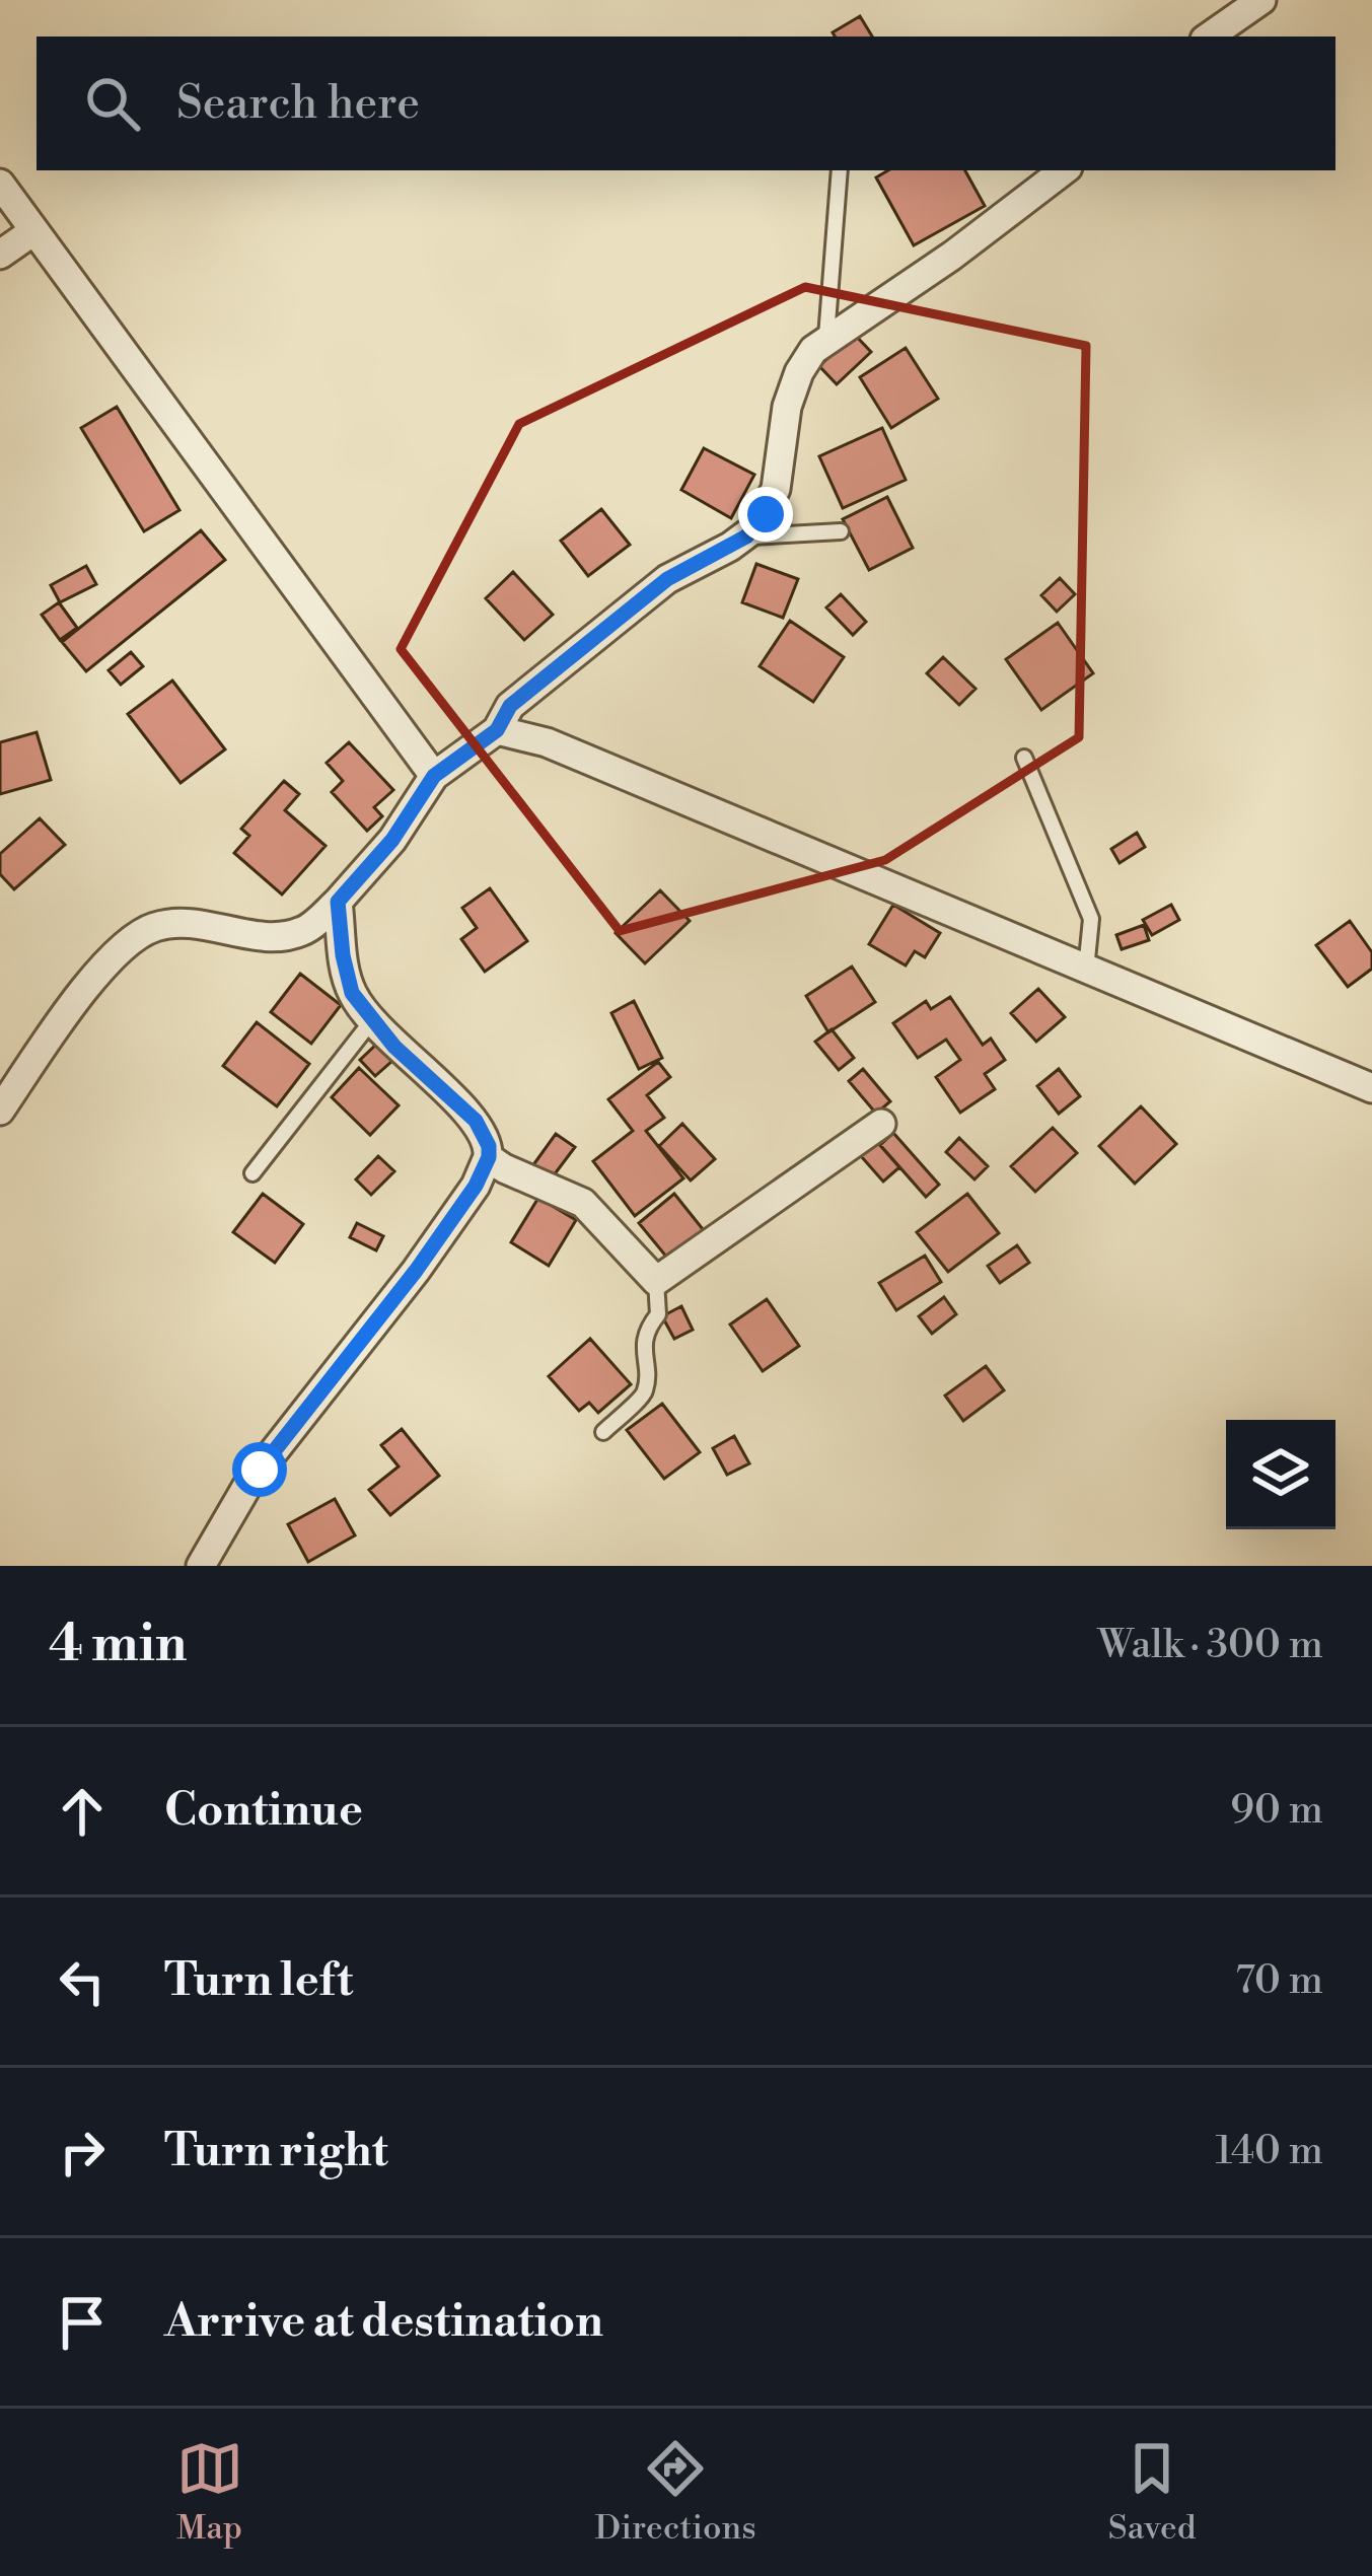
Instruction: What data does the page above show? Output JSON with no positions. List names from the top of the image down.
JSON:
{
  "page": {
    "search": "Search here",
    "heading": ["4 min", "Walk · 300 m"],
    "list": [
      ["Continue", "90 m"],
      ["Turn left", "70 m"],
      ["Turn right", "140 m"],
      "Arrive at destination"
    ],
    "nav": ["Map", "Directions", "Saved"]
  }
}
